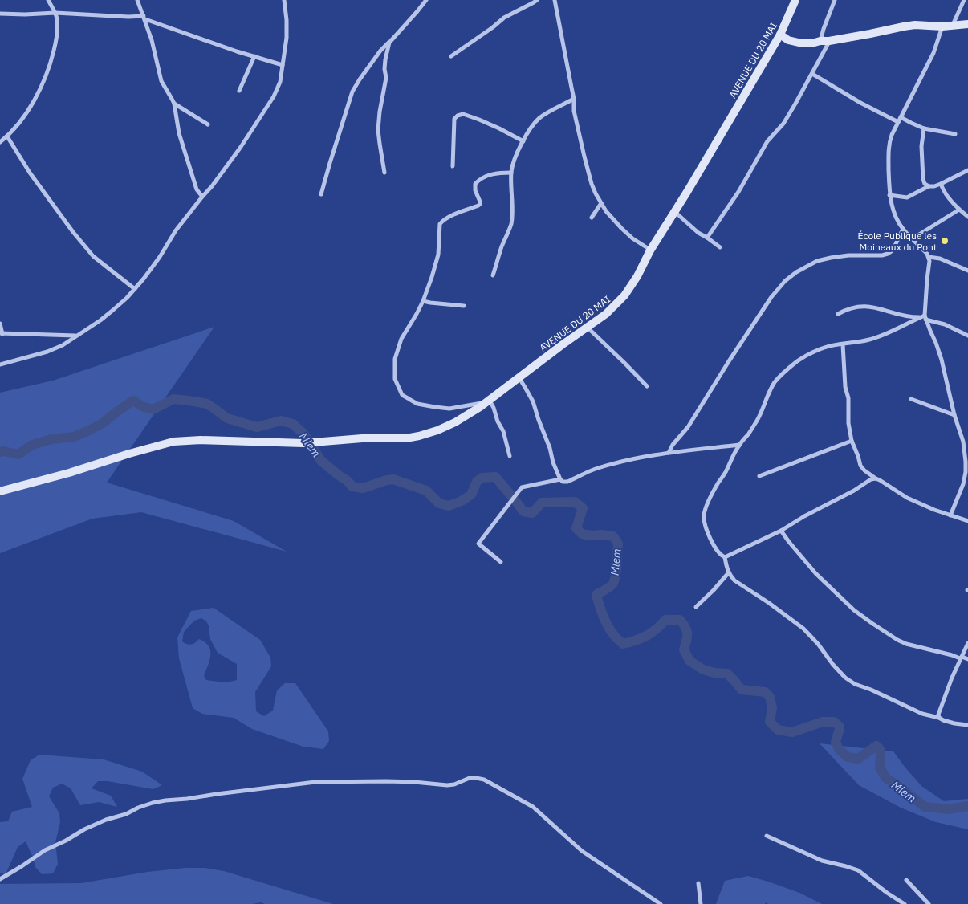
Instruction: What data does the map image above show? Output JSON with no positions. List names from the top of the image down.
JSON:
{
  "streets": {
    "main road": ["AVENUE DU 20 MAI"]
  },
  "water": ["Mlem"],
  "places": ["École Publique les Moineaux du Pont"]
}
